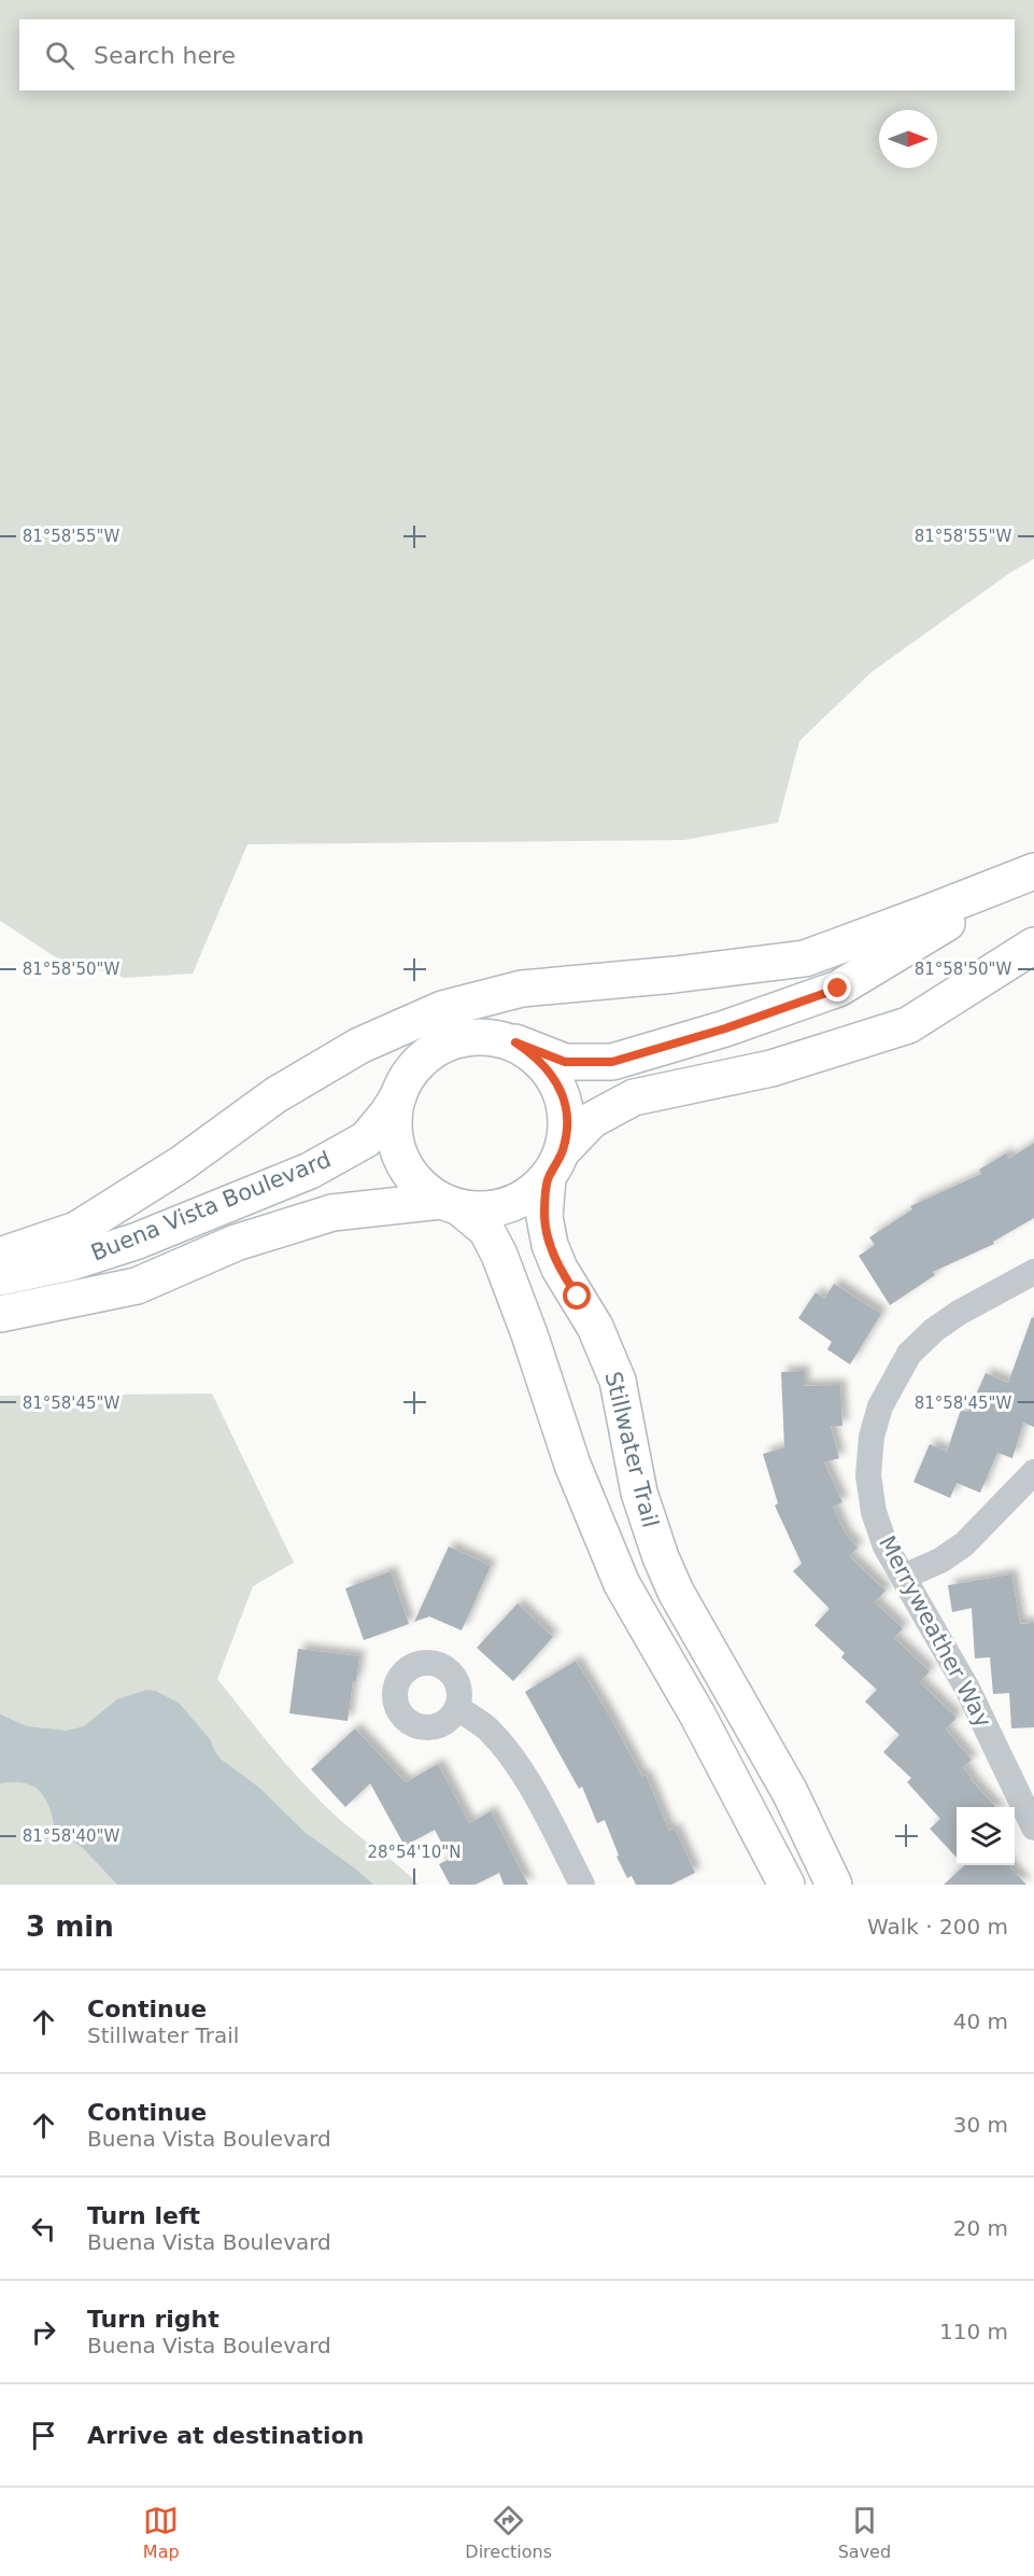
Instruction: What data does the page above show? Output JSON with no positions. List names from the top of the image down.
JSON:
{
  "streets": {
    "main road": ["Buena Vista Boulevard", "Stillwater Trail"],
    "street": ["Merryweather Way"]
  },
  "crossings": [
    ["Buena Vista Boulevard", "Stillwater Trail"]
  ],
  "north": "right",
  "page": {
    "search": "Search here",
    "heading": ["3 min", "Walk · 200 m"],
    "list": [
      ["Continue", "Stillwater Trail", "40 m"],
      ["Continue", "Buena Vista Boulevard", "30 m"],
      ["Turn left", "Buena Vista Boulevard", "20 m"],
      ["Turn right", "Buena Vista Boulevard", "110 m"],
      "Arrive at destination"
    ],
    "nav": ["Map", "Directions", "Saved"]
  },
  "coordinates": [
    "81°58'55\"W",
    "81°58'50\"W",
    "81°58'45\"W",
    "81°58'40\"W",
    "28°54'10\"N"
  ]
}
